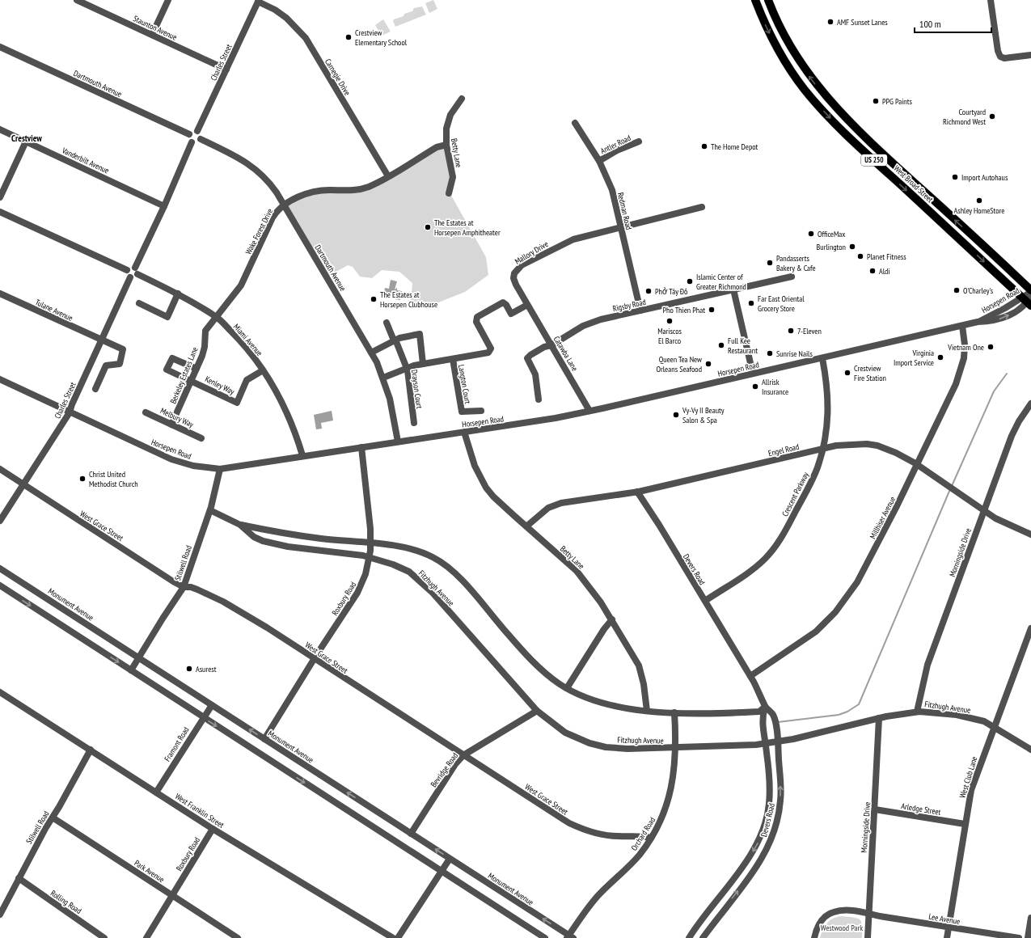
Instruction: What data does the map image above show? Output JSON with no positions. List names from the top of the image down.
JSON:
{
  "streets": {
    "main road": ["US 250", "West Broad Street"],
    "street": [
      "Staunton Avenue",
      "Charles Street",
      "Carnegie Drive",
      "Dartmouth Avenue",
      "Antler Road",
      "Betty Lane",
      "Vanderbilt Avenue",
      "Redman Road",
      "Wake Forest Drive",
      "Mallory Drive",
      "Horsepen Road",
      "Rigsby Road",
      "Tulane Avenue",
      "Miami Avenue",
      "Catawba Lane",
      "Berkeley Estates Lane",
      "Langton Court",
      "Kenley Way",
      "Drayson Court",
      "Melbury Way",
      "Engel Road",
      "Crescent Parkway",
      "Millhiser Avenue",
      "West Grace Street",
      "Morningside Drive",
      "Stilwell Road",
      "Devers Road",
      "Fitzhugh Avenue",
      "Roxbury Road",
      "Monument Avenue",
      "Framont Road",
      "Bevridge Road",
      "West Club Lane",
      "Arledge Street",
      "West Franklin Street",
      "Orchard Road",
      "Park Avenue",
      "Rolling Road",
      "Lee Avenue"
    ]
  },
  "crossings": [
    ["Staunton Avenue", "Charles Street"],
    ["Charles Street", "Carnegie Drive"],
    ["Charles Street", "Dartmouth Avenue"],
    ["Charles Street", "Horsepen Road"],
    ["Charles Street", "Tulane Avenue"],
    ["Charles Street", "Miami Avenue"],
    ["Charles Street", "West Grace Street"],
    ["Carnegie Drive", "Wake Forest Drive"],
    ["Dartmouth Avenue", "Wake Forest Drive"],
    ["Dartmouth Avenue", "Horsepen Road"],
    ["Antler Road", "Redman Road"],
    ["Betty Lane", "Wake Forest Drive"],
    ["Betty Lane", "Horsepen Road"],
    ["Betty Lane", "Engel Road"],
    ["Betty Lane", "Fitzhugh Avenue"],
    ["West Broad Street", "Horsepen Road"],
    ["Redman Road", "Mallory Drive"],
    ["Redman Road", "Rigsby Road"],
    ["Wake Forest Drive", "Miami Avenue"],
    ["Wake Forest Drive", "Berkeley Estates Lane"],
    ["Mallory Drive", "Catawba Lane"],
    ["Horsepen Road", "Miami Avenue"],
    ["Horsepen Road", "Catawba Lane"],
    ["Horsepen Road", "Crescent Parkway"],
    ["Horsepen Road", "Millhiser Avenue"],
    ["Horsepen Road", "Stilwell Road"],
    ["Horsepen Road", "Roxbury Road"],
    ["Rigsby Road", "Catawba Lane"],
    ["Miami Avenue", "Berkeley Estates Lane"],
    ["Miami Avenue", "Kenley Way"],
    ["Berkeley Estates Lane", "Kenley Way"],
    ["Berkeley Estates Lane", "Melbury Way"],
    ["Engel Road", "Crescent Parkway"],
    ["Engel Road", "Millhiser Avenue"],
    ["Engel Road", "Morningside Drive"],
    ["Engel Road", "Devers Road"],
    ["Crescent Parkway", "Devers Road"],
    ["Millhiser Avenue", "Devers Road"],
    ["West Grace Street", "Stilwell Road"],
    ["West Grace Street", "Roxbury Road"],
    ["West Grace Street", "Bevridge Road"],
    ["West Grace Street", "Orchard Road"],
    ["Morningside Drive", "Fitzhugh Avenue"],
    ["Morningside Drive", "Arledge Street"],
    ["Morningside Drive", "Lee Avenue"],
    ["Stilwell Road", "Fitzhugh Avenue"],
    ["Stilwell Road", "Monument Avenue"],
    ["Stilwell Road", "West Franklin Street"],
    ["Stilwell Road", "Park Avenue"],
    ["Stilwell Road", "Rolling Road"],
    ["Devers Road", "Fitzhugh Avenue"],
    ["Fitzhugh Avenue", "Roxbury Road"],
    ["Fitzhugh Avenue", "Bevridge Road"],
    ["Fitzhugh Avenue", "West Club Lane"],
    ["Fitzhugh Avenue", "Orchard Road"],
    ["Roxbury Road", "Monument Avenue"],
    ["Roxbury Road", "West Franklin Street"],
    ["Roxbury Road", "Park Avenue"],
    ["Monument Avenue", "Framont Road"],
    ["Monument Avenue", "Bevridge Road"],
    ["Monument Avenue", "Orchard Road"],
    ["Framont Road", "West Franklin Street"],
    ["West Club Lane", "Arledge Street"],
    ["West Club Lane", "Lee Avenue"]
  ],
  "districts": ["Crestview"],
  "parks": ["Westwood Park"],
  "places": [
    "AMF Sunset Lanes",
    "Crestview Elementary School",
    "PPG Paints",
    "Courtyard Richmond West",
    "The Home Depot",
    "Import Autohaus",
    "Ashley HomeStore",
    "The Estates at Horsepen Amphitheater",
    "OfficeMax",
    "Burlington",
    "Planet Fitness",
    "Pandasserts Bakery & Cafe",
    "Aldi",
    "Islamic Center of Greater Richmond",
    "O'Charley's",
    "Phở Tây Đô",
    "The Estates at Horsepen Clubhouse",
    "Far East Oriental Grocery Store",
    "Pho Thien Phat",
    "Mariscos El Barco",
    "7-Eleven",
    "Full Kee Restaurant",
    "Vietnam One",
    "Sunrise Nails",
    "Virginia Import Service",
    "Queen Tea New Orleans Seafood",
    "Crestview Fire Station",
    "Allrisk Insurance",
    "Vy-Vy II Beauty Salon & Spa",
    "Christ United Methodist Church",
    "Asurest"
  ],
  "scale_bar": "100 m"
}
